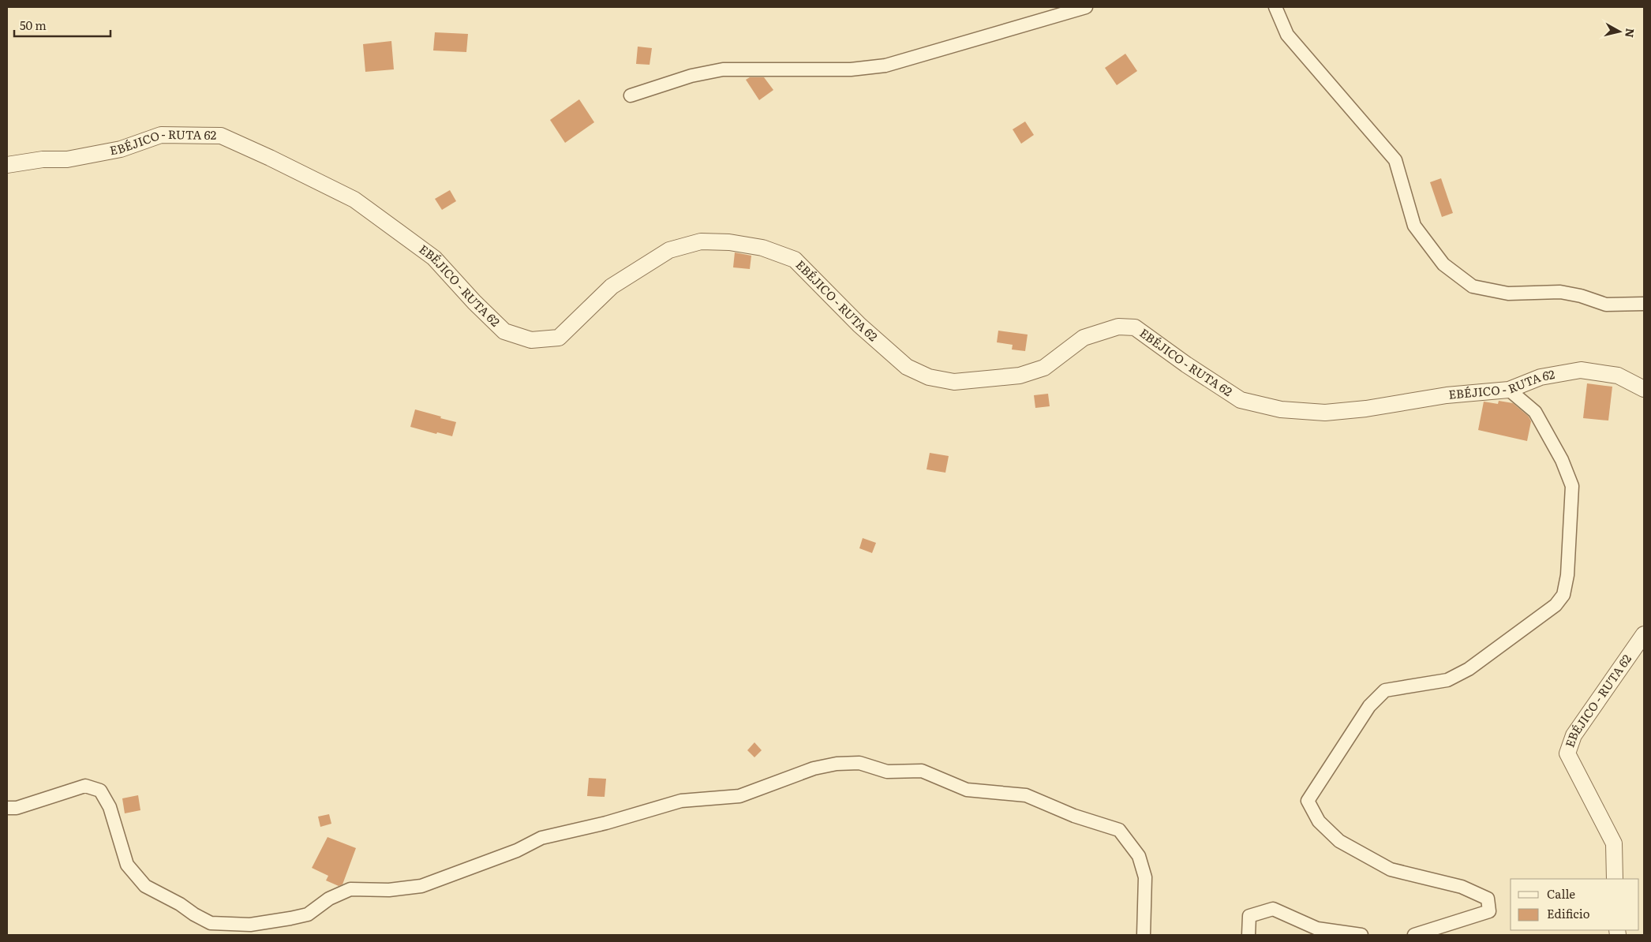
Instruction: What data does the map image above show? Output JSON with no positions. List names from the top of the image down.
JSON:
{
  "streets": {
    "street": ["EBÉJICO - RUTA 62"]
  },
  "legend": ["Calle", "Edificio"],
  "scale_bar": "50 m",
  "north": "right"
}
